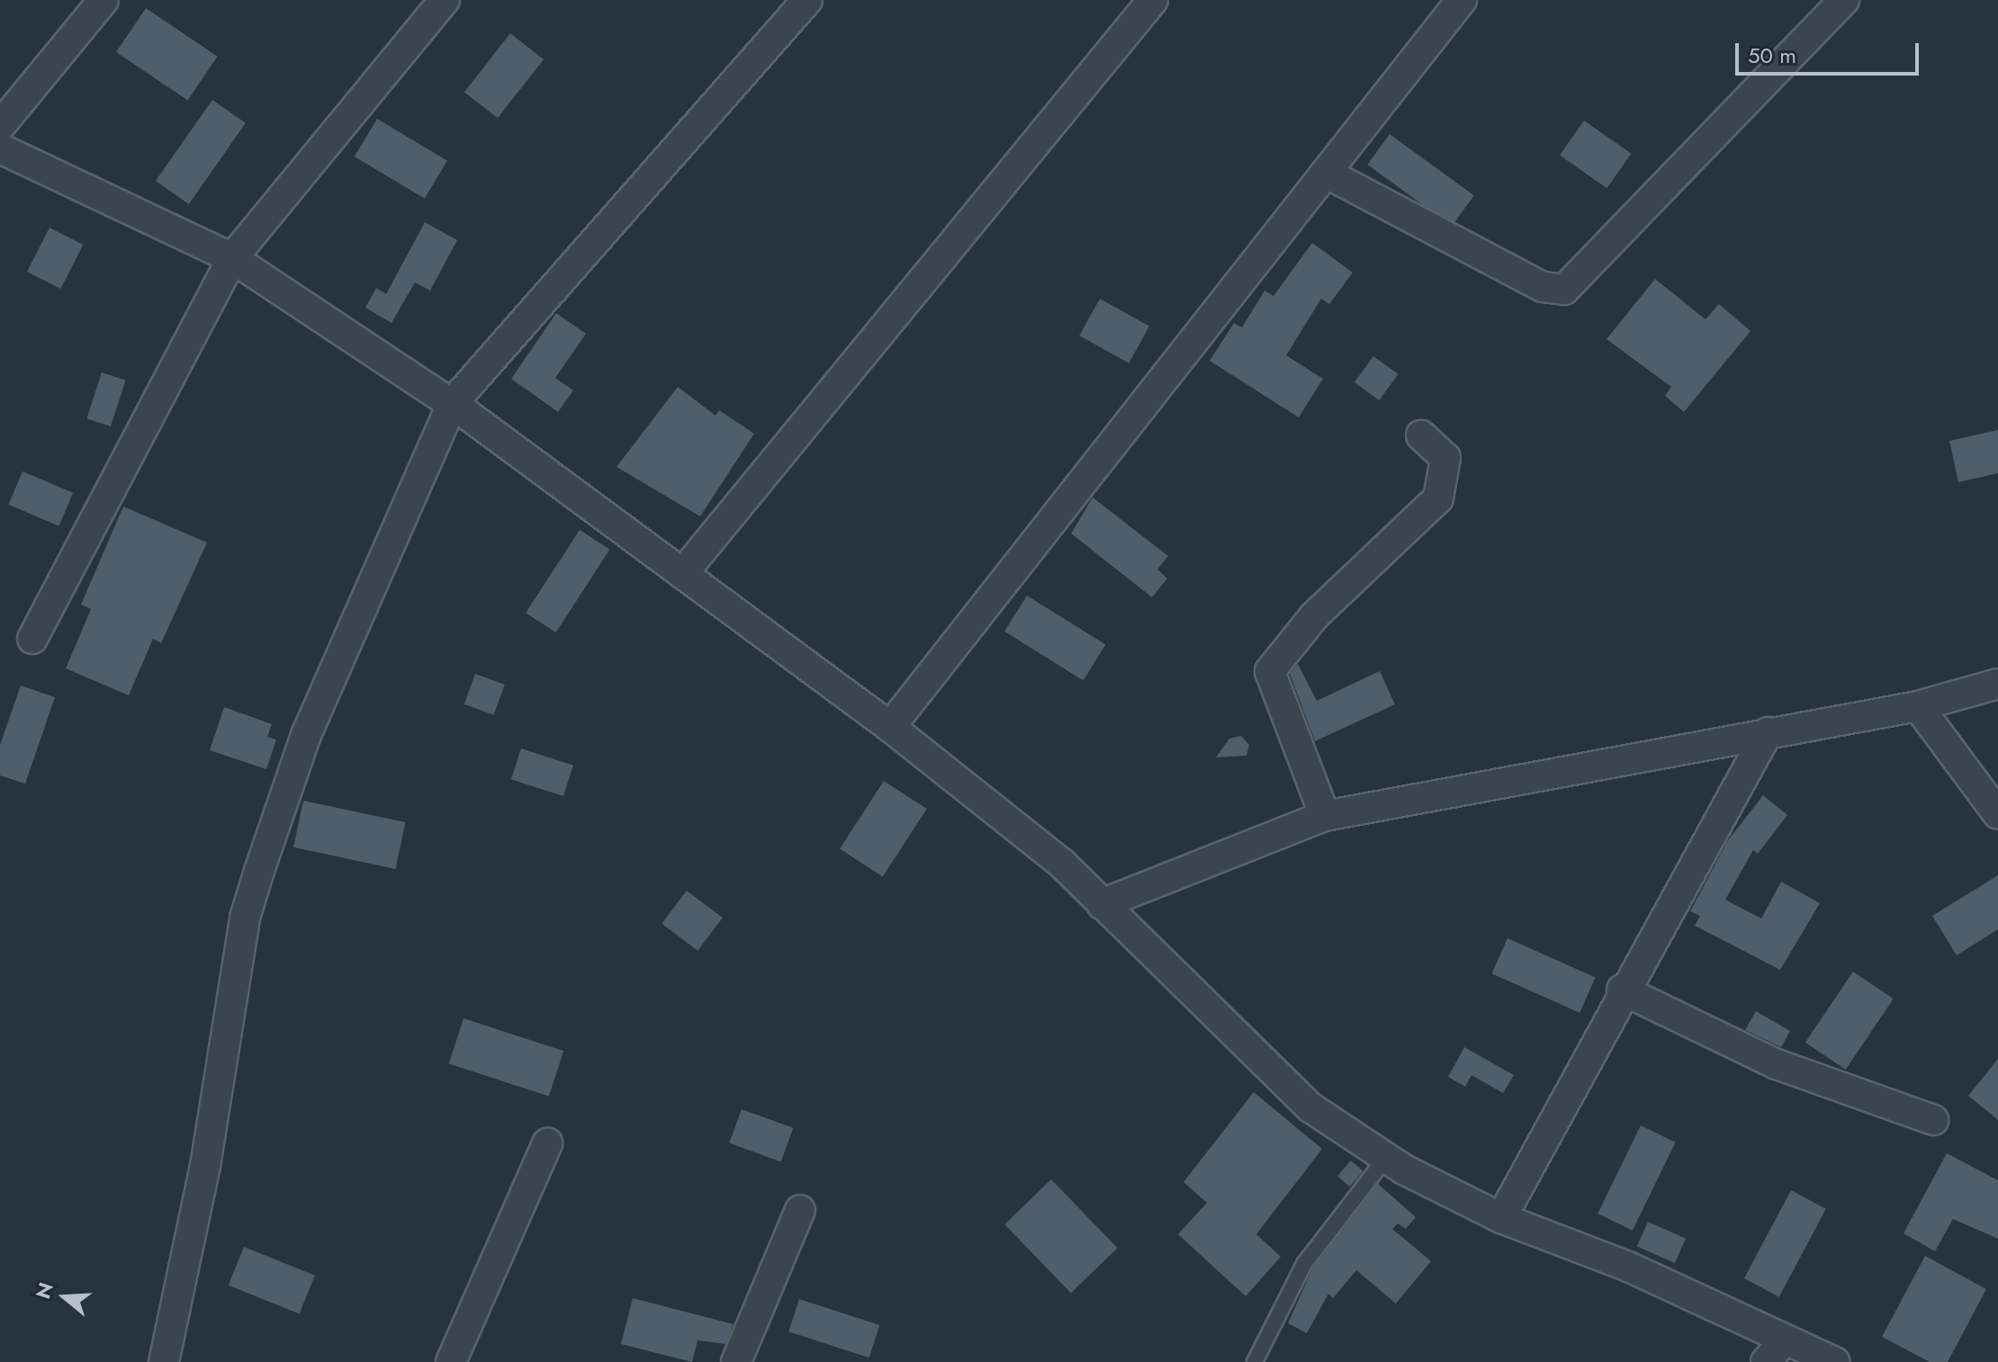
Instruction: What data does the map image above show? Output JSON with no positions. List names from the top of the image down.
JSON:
{
  "scale_bar": "50 m",
  "north": "left"
}
